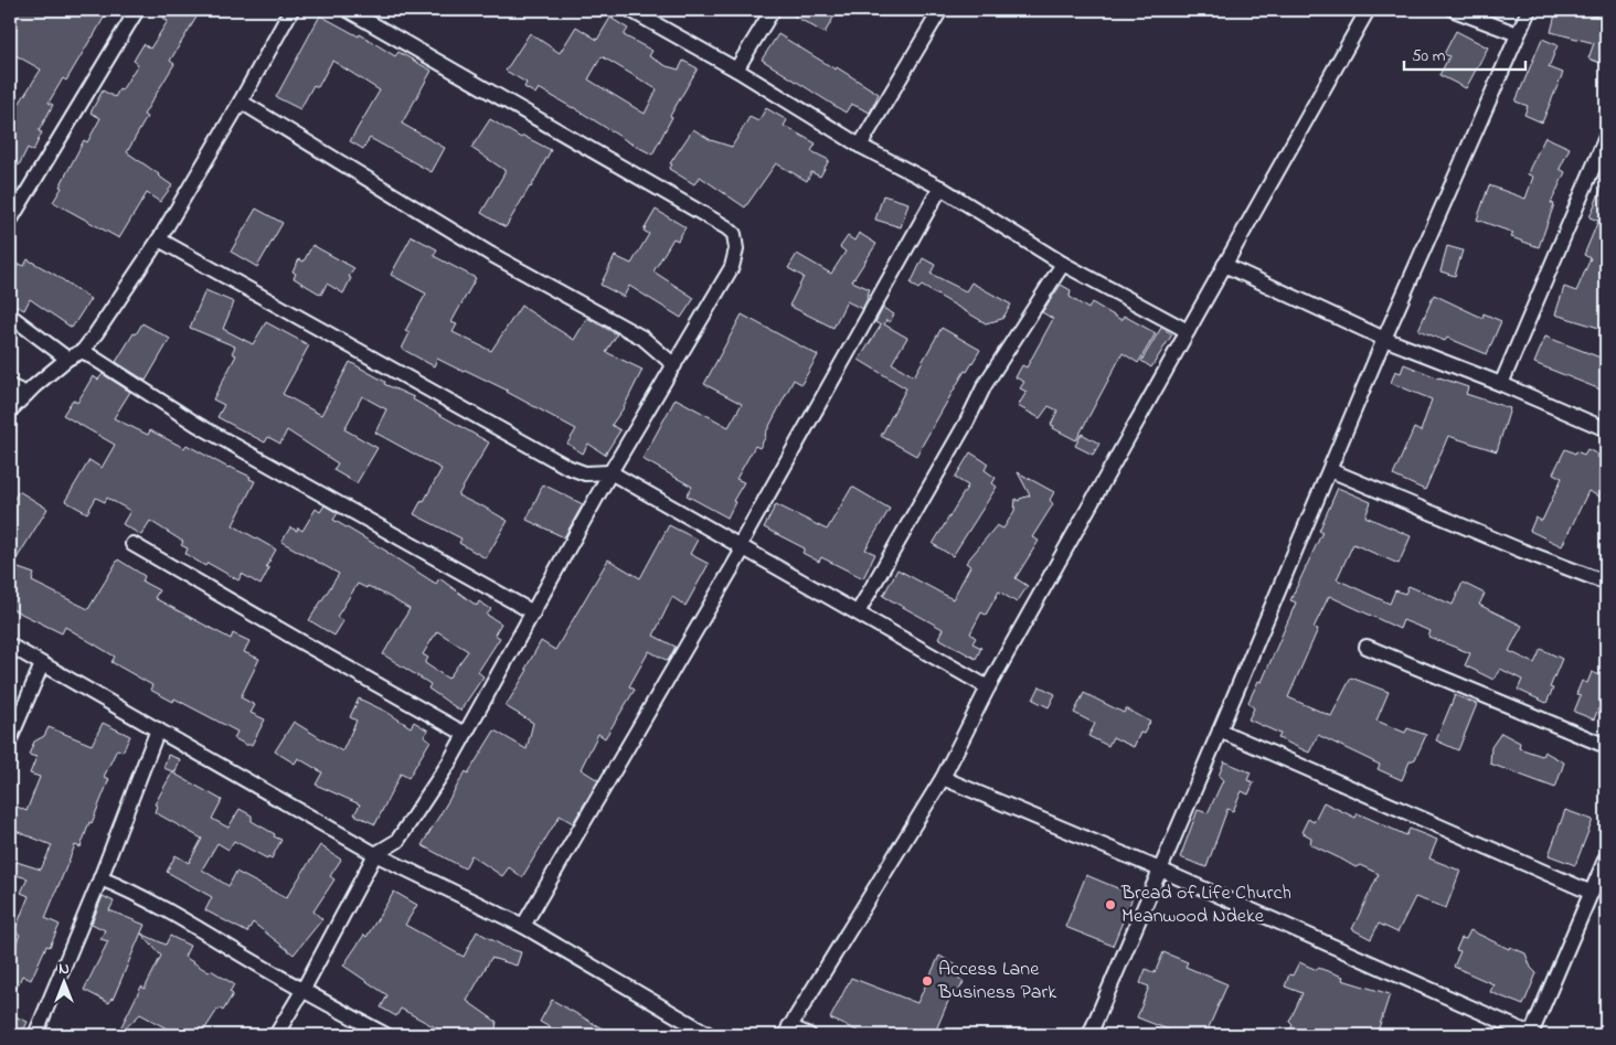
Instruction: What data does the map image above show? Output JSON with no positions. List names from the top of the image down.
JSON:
{
  "places": ["Bread of Life Church Meanwood Ndeke", "Access Lane Business Park"],
  "scale_bar": "50 m",
  "north": "top"
}
